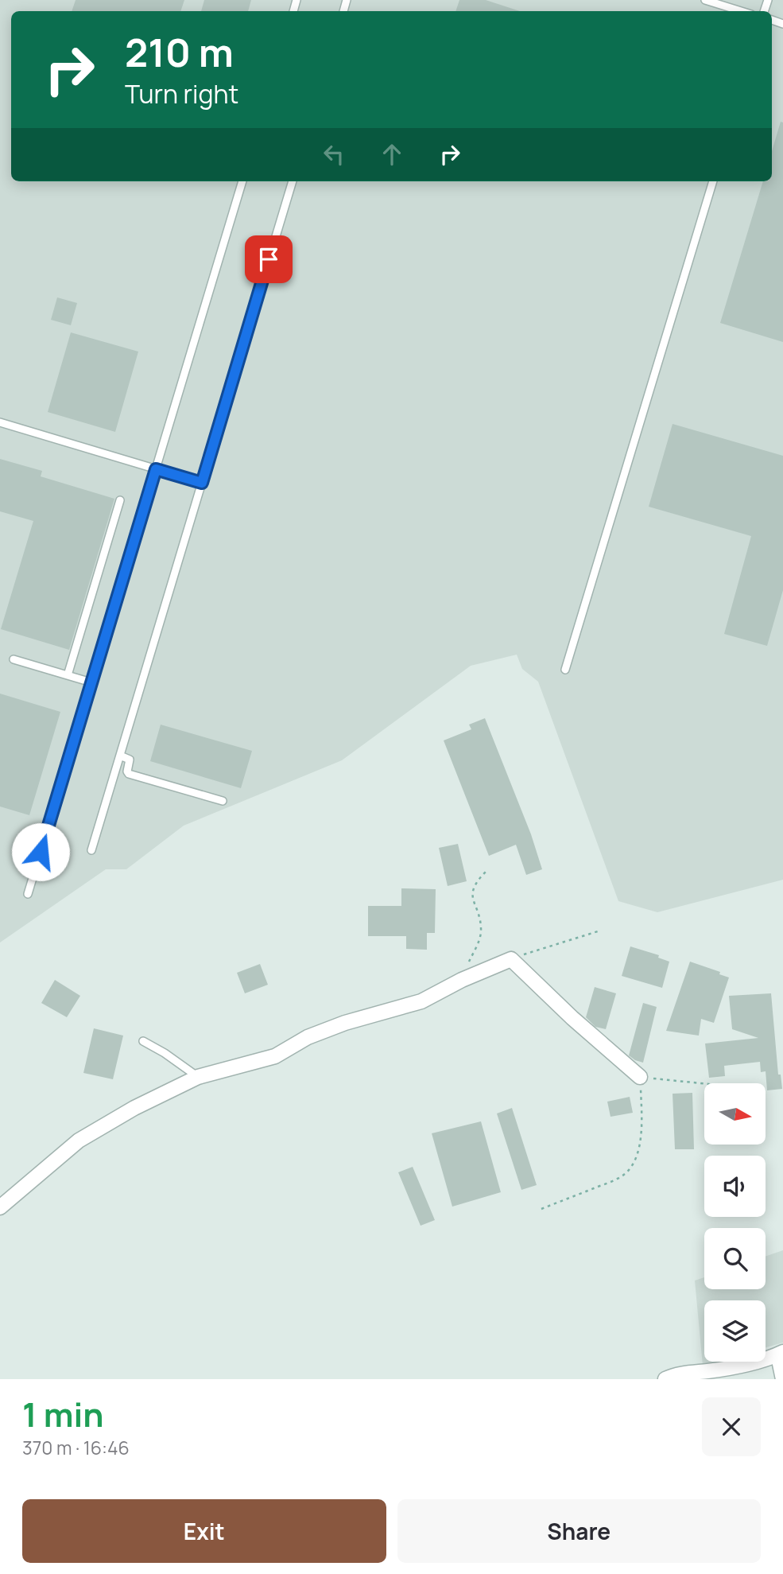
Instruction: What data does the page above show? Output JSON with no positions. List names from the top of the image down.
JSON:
{
  "north": "right",
  "page": {
    "turn": ["210 m", "Turn right"],
    "heading": ["1 min", "370 m · 16:46"],
    "buttons": ["Exit", "Share"]
  }
}
